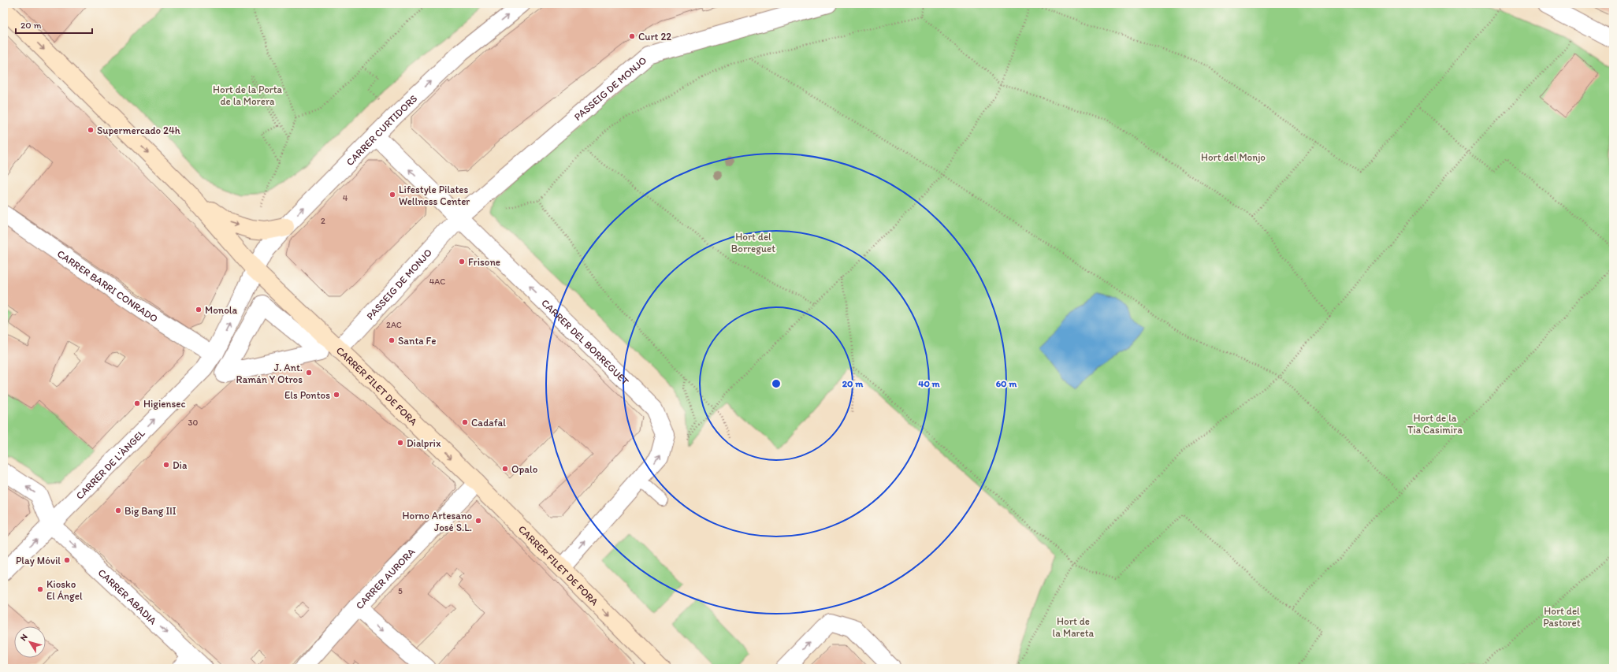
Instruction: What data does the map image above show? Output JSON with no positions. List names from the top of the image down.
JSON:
{
  "streets": {
    "street": [
      "PASSEIG DE MONJO",
      "CARRER CURTIDORS",
      "CARRER BARRI CONRADO",
      "CARRER DEL BORREGUET",
      "CARRER FILET DE FORA",
      "CARRER DE L'ÀNGEL",
      "CARRER AURORA",
      "CARRER ABADIA"
    ]
  },
  "crossings": [
    ["PASSEIG DE MONJO", "CARRER DEL BORREGUET"],
    ["PASSEIG DE MONJO", "CARRER FILET DE FORA"],
    ["CARRER CURTIDORS", "CARRER DEL BORREGUET"],
    ["CARRER CURTIDORS", "CARRER FILET DE FORA"],
    ["CARRER CURTIDORS", "CARRER DE L'ÀNGEL"],
    ["CARRER BARRI CONRADO", "CARRER DE L'ÀNGEL"],
    ["CARRER DEL BORREGUET", "CARRER FILET DE FORA"],
    ["CARRER FILET DE FORA", "CARRER DE L'ÀNGEL"],
    ["CARRER FILET DE FORA", "CARRER AURORA"],
    ["CARRER DE L'ÀNGEL", "CARRER ABADIA"]
  ],
  "one_way": [
    "CARRER CURTIDORS",
    "CARRER FILET DE FORA",
    "CARRER DE L'ÀNGEL",
    "CARRER ABADIA"
  ],
  "parks": [
    "Hort de la Porta de la Morera",
    "Hort del Monjo",
    "Hort del Borreguet",
    "Hort de la Tia Casimira",
    "Hort del Pastoret",
    "Hort de la Mareta"
  ],
  "places": [
    "Curt 22",
    "Supermercado 24h",
    "Lifestyle Pilates Wellness Center",
    "Frisone",
    "Monola",
    "Santa Fe",
    "J. Ant. Ramán Y Otros",
    "Els Pontos",
    "Higiensec",
    "Cadafal",
    "Dialprix",
    "Dia",
    "Opalo",
    "Big Bang III",
    "Horno Artesano José S.L.",
    "Play Móvil",
    "Kiosko El Ángel"
  ],
  "house_numbers": [
    "4",
    "2",
    "4AC",
    "2AC",
    "30",
    "5"
  ],
  "scale_bar": "20 m",
  "north": "top left",
  "rings": ["20 m", "40 m", "60 m"]
}
